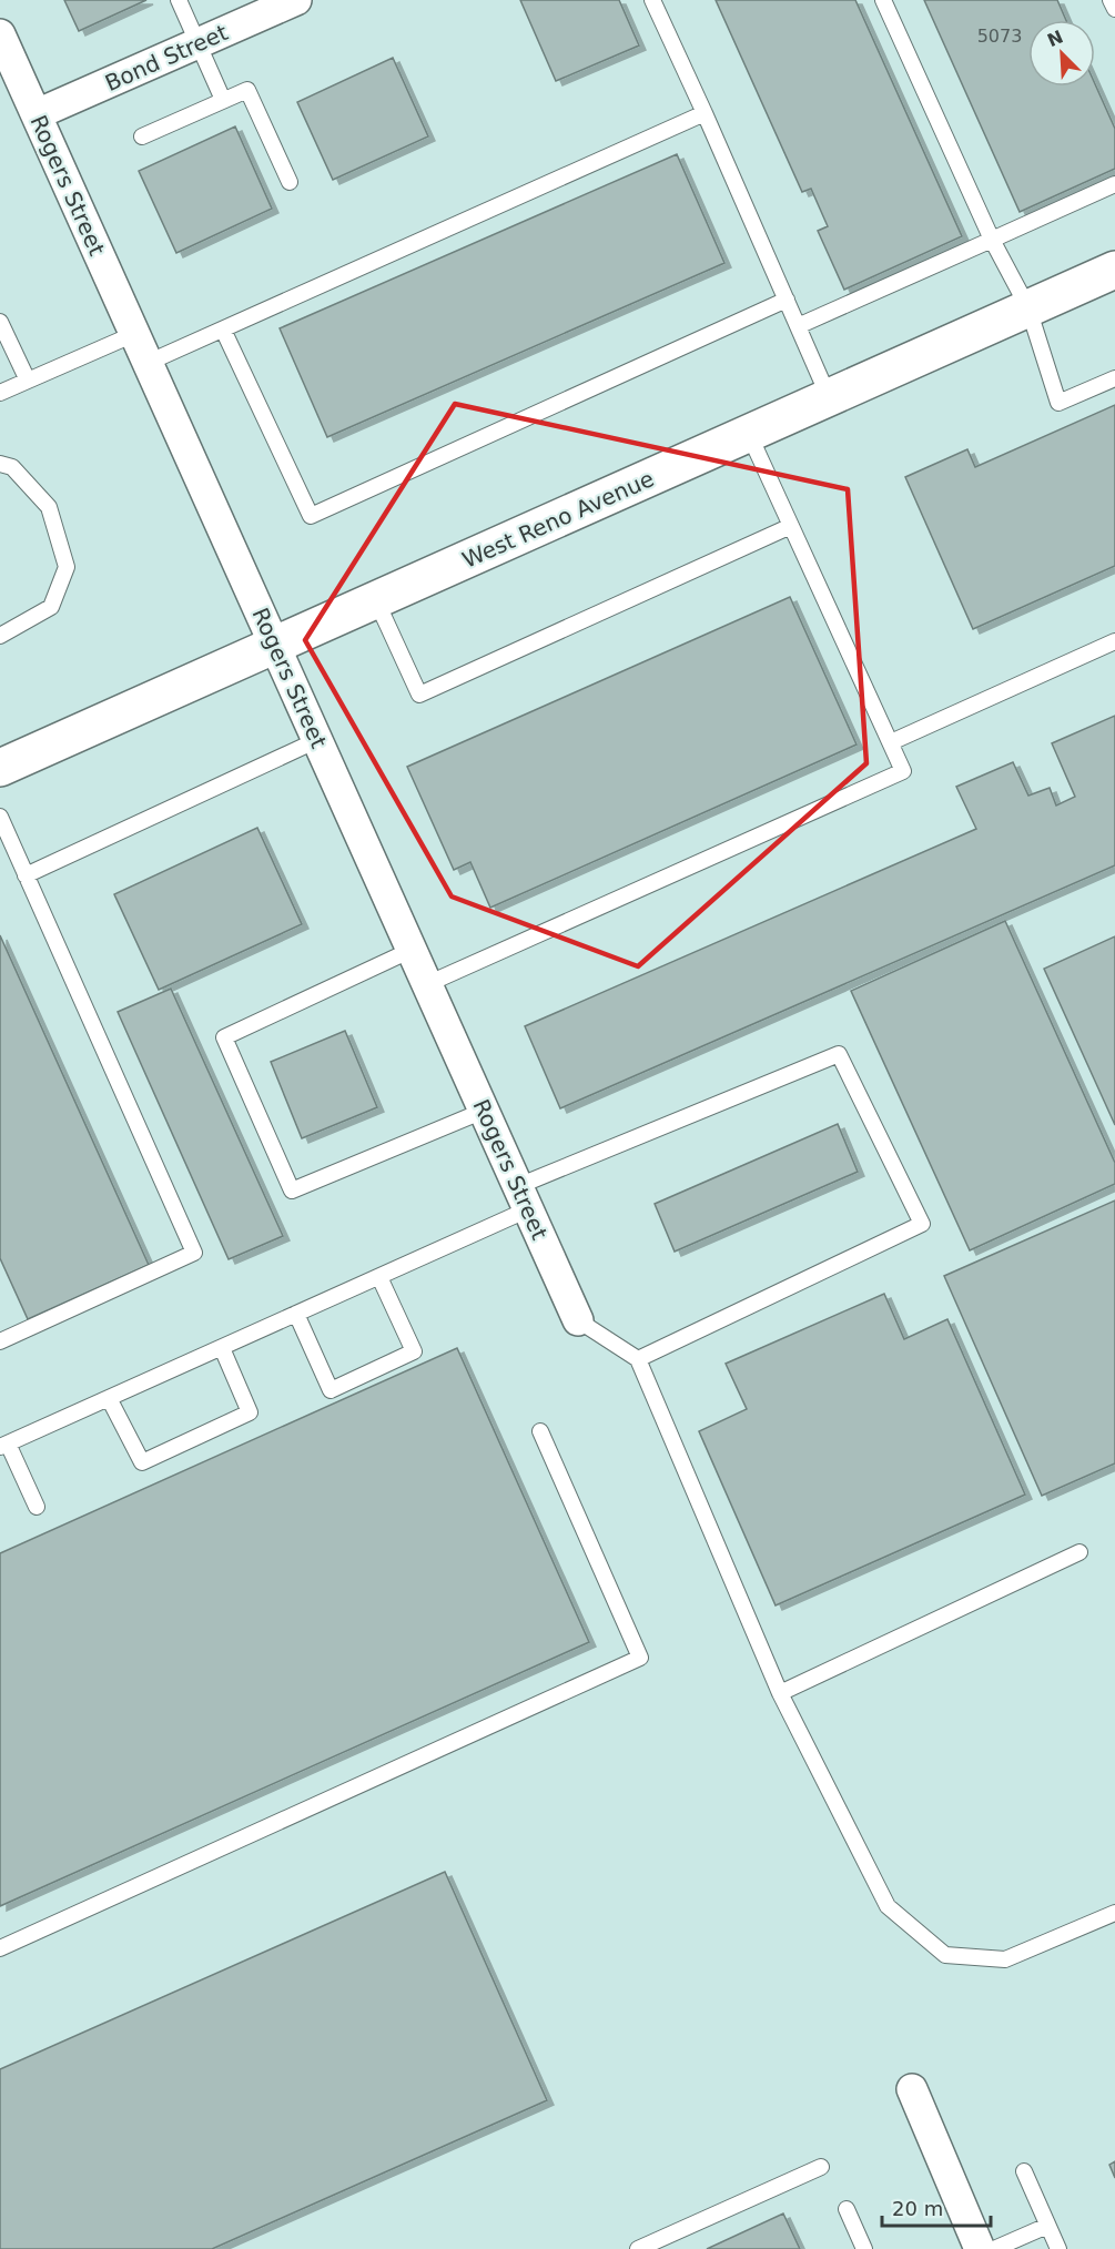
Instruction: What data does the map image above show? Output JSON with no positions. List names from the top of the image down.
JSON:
{
  "streets": {
    "street": ["Bond Street", "Rogers Street", "West Reno Avenue"]
  },
  "crossings": [
    ["Bond Street", "Rogers Street"],
    ["Rogers Street", "West Reno Avenue"]
  ],
  "house_numbers": ["5073"],
  "scale_bar": "20 m",
  "north": "top left"
}
